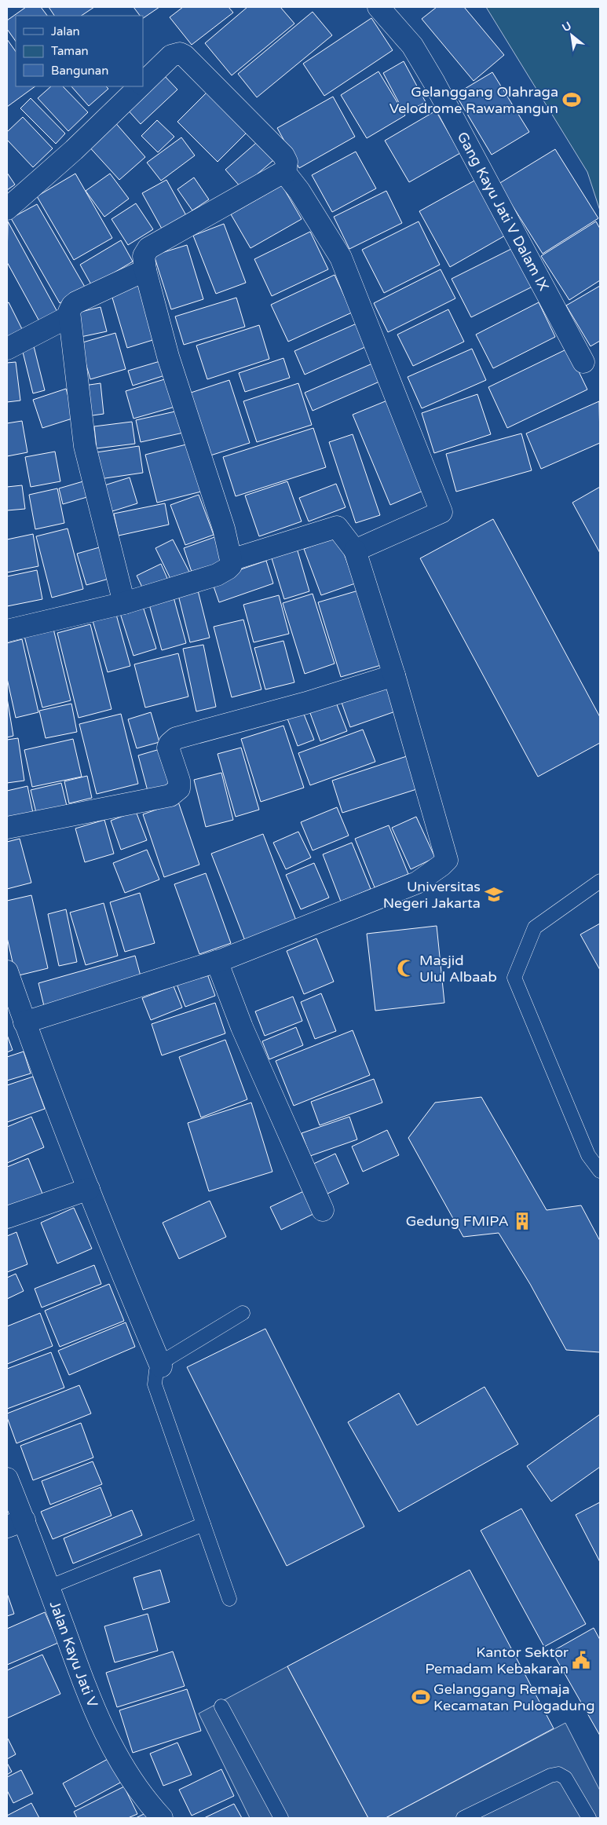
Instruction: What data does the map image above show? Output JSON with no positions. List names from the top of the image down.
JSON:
{
  "streets": {
    "street": ["Gang Kayu Jati V Dalam IX", "Jalan Kayu Jati V"]
  },
  "places": {
    "sports": ["Gelanggang Olahraga Velodrome Rawamangun", "Gelanggang Remaja Kecamatan Pulogadung"],
    "school or university": ["Universitas Negeri Jakarta"],
    "mosque": ["Masjid Ulul Albaab"],
    "building": ["Gedung FMIPA"],
    "public building": ["Kantor Sektor Pemadam Kebakaran"]
  },
  "legend": ["Jalan", "Taman", "Bangunan"],
  "north": "top left"
}
